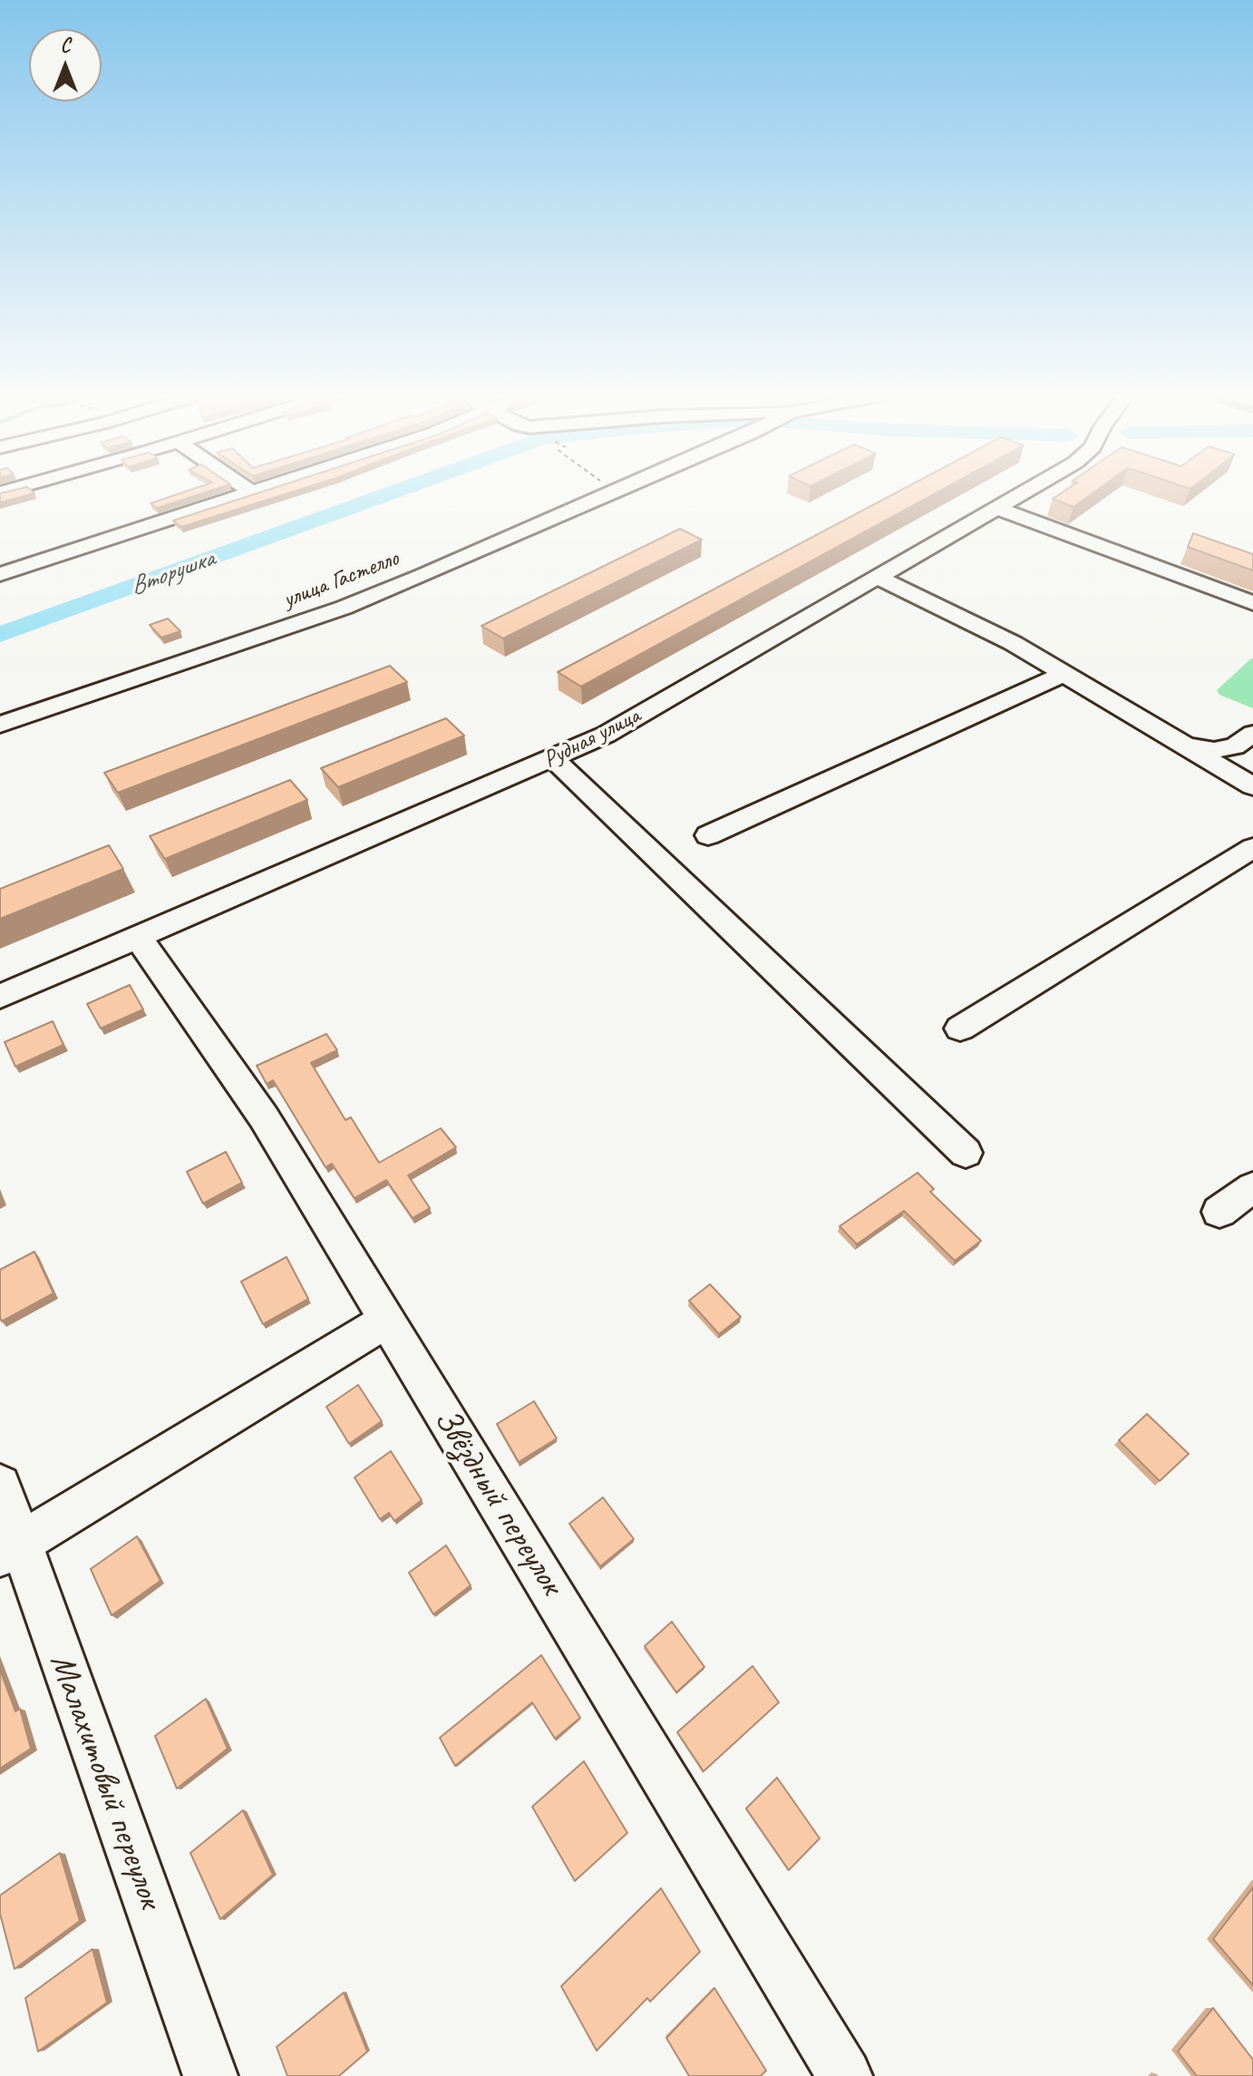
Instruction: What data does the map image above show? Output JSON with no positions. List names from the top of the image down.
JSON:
{
  "streets": {
    "street": [
      "улица Гастелло",
      "Рудная улица",
      "Звёздный переулок",
      "Малахитовый переулок"
    ]
  },
  "crossings": [
    ["Рудная улица", "Звёздный переулок"]
  ],
  "water": ["Вторушка"],
  "north": "top"
}
